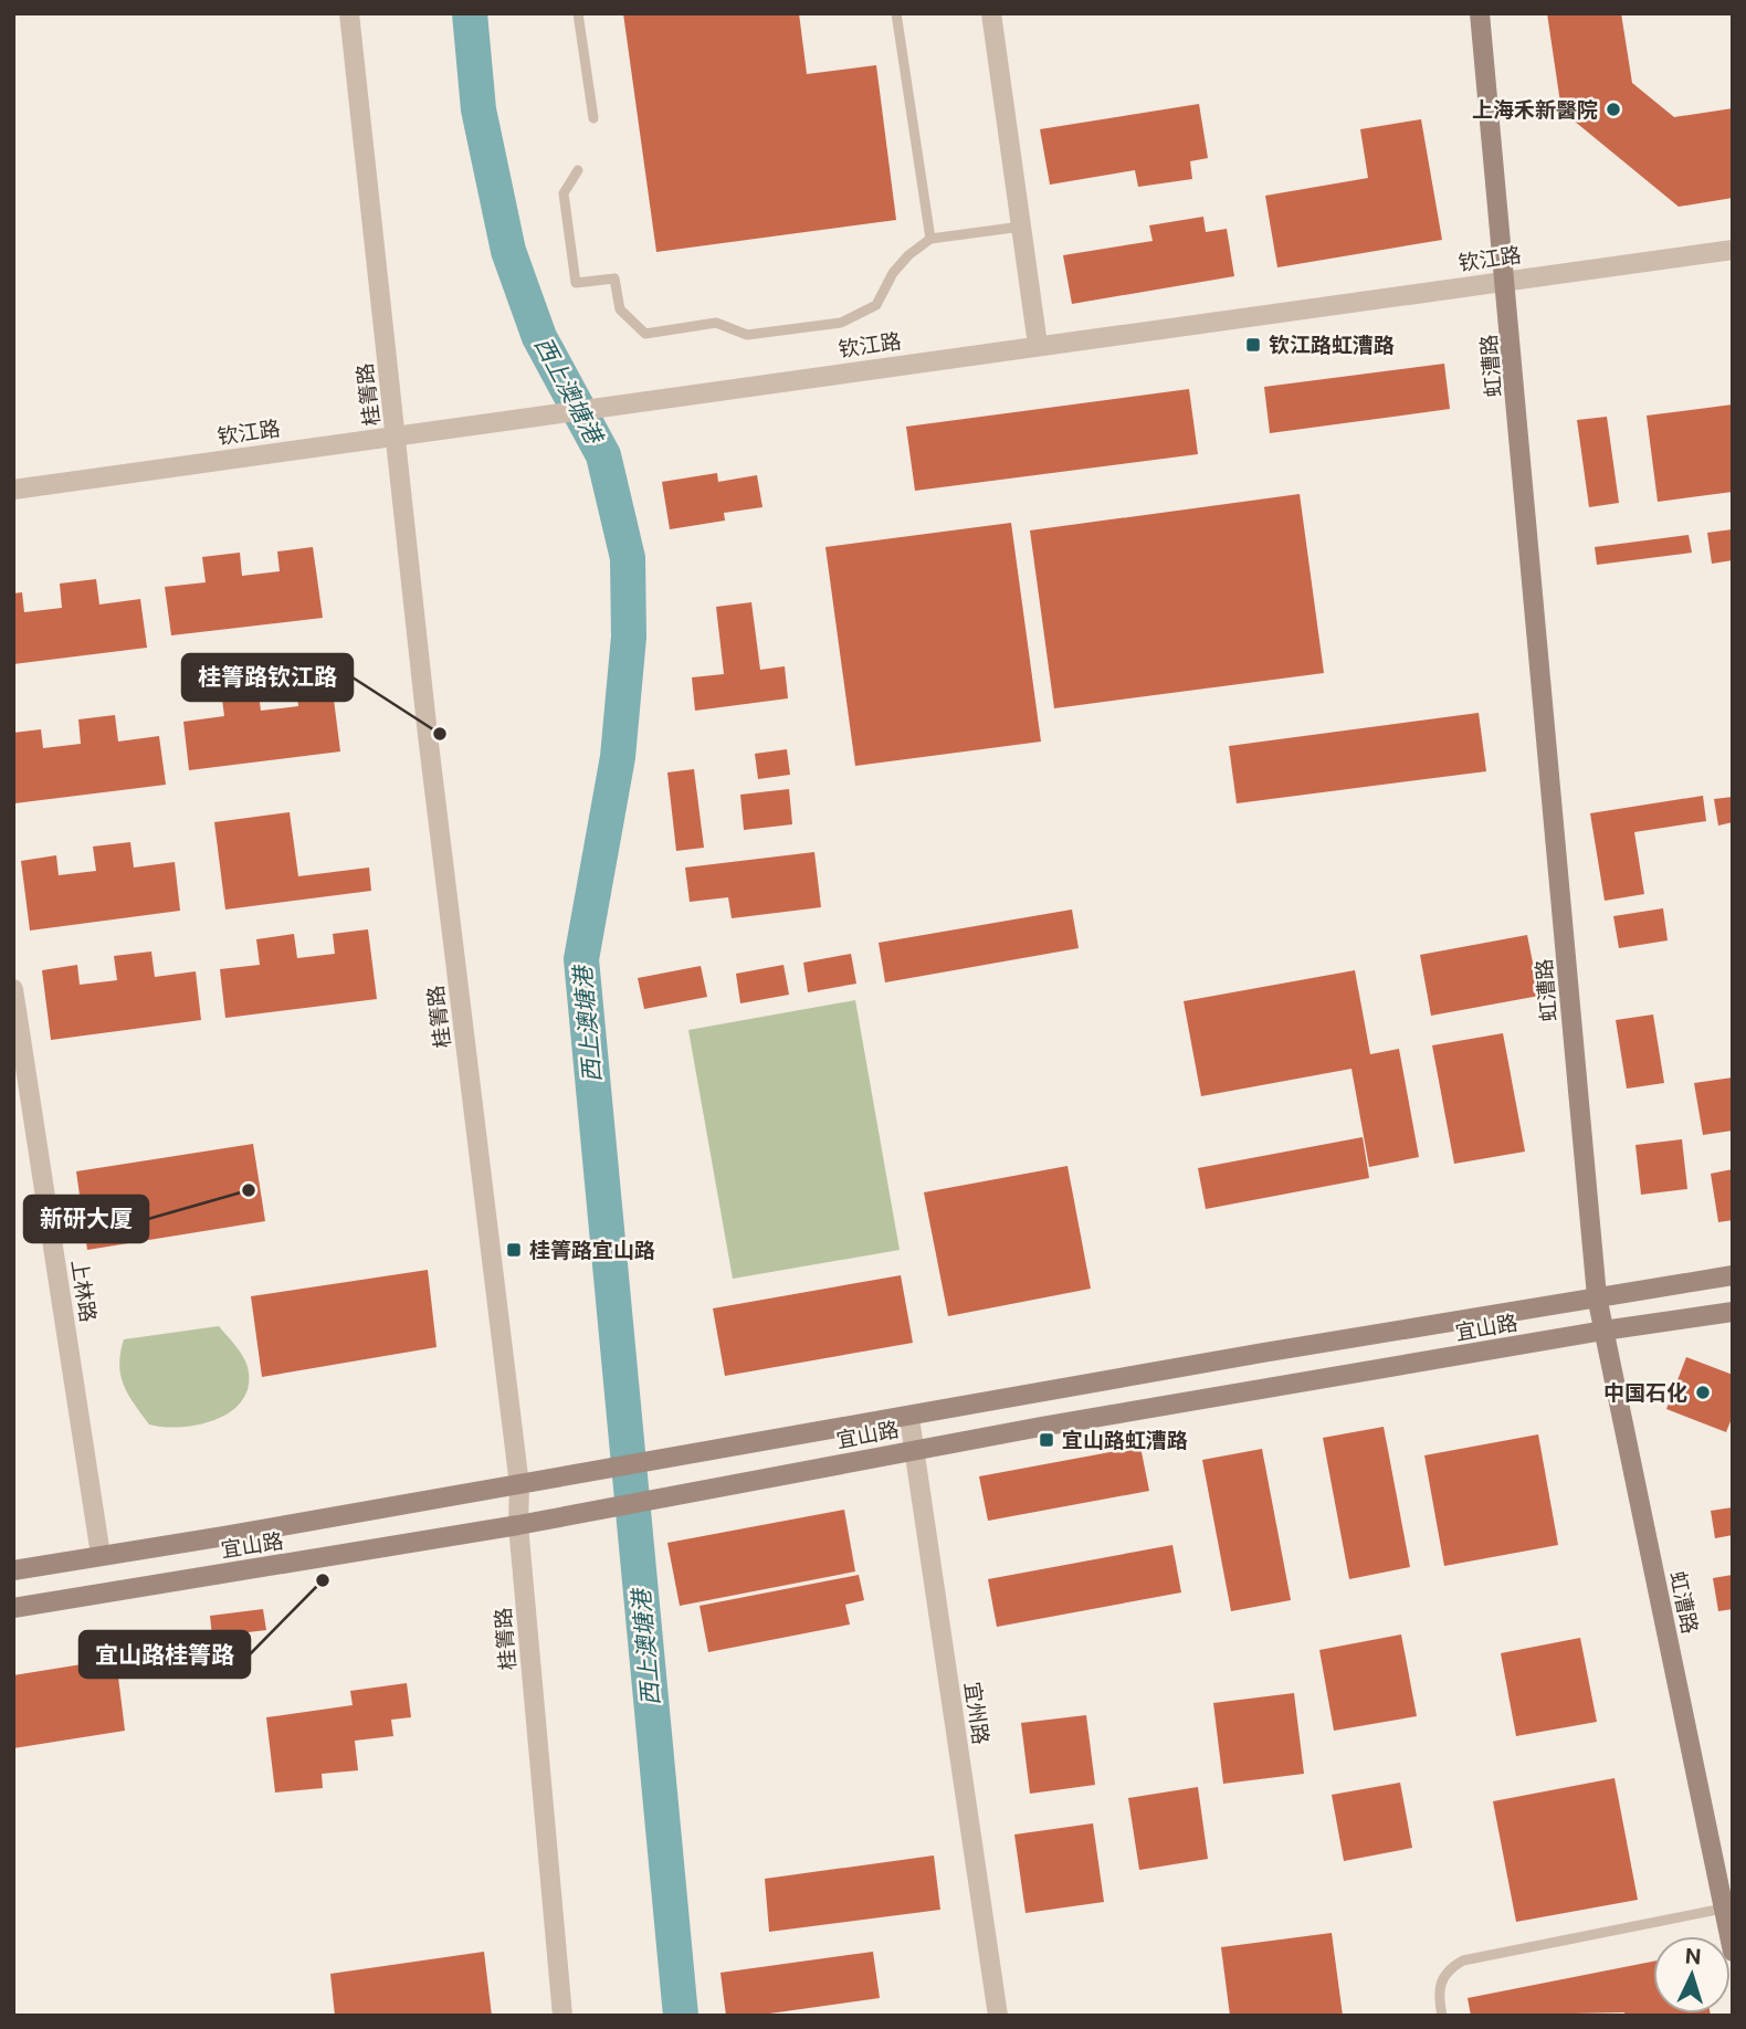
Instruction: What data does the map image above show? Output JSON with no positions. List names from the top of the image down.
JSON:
{
  "streets": {
    "main road": ["虹漕路", "宜山路"],
    "street": [
      "钦江路",
      "桂箐路",
      "上林路",
      "宜州路"
    ]
  },
  "crossings": [
    ["钦江路", "虹漕路"],
    ["钦江路", "桂箐路"],
    ["虹漕路", "宜山路"],
    ["桂箐路", "宜山路"],
    ["上林路", "宜山路"],
    ["宜山路", "宜州路"]
  ],
  "water": ["西上澳塘港"],
  "places": {
    "other": [
      "上海禾新醫院",
      "桂箐路钦江路",
      "新研大厦",
      "中国石化",
      "宜山路桂箐路"
    ],
    "transit": ["钦江路虹漕路", "桂箐路宜山路", "宜山路虹漕路"]
  },
  "north": "top"
}
